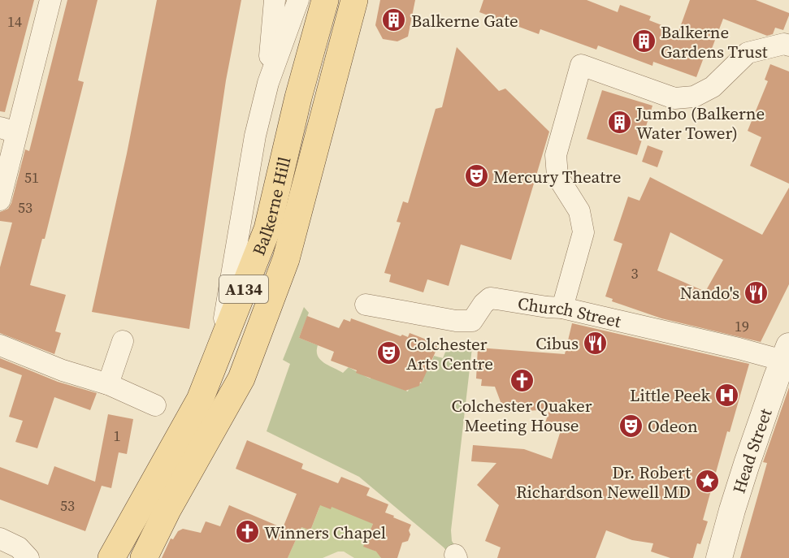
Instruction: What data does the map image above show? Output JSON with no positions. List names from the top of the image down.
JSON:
{
  "streets": {
    "main road": ["Balkerne Hill", "A134"],
    "street": ["Church Street", "Head Street"]
  },
  "crossings": [
    ["Church Street", "Head Street"]
  ],
  "places": {
    "building": ["Balkerne Gate", "Balkerne Gardens Trust", "Jumbo (Balkerne Water Tower)"],
    "theatre": ["Mercury Theatre", "Colchester Arts Centre", "Odeon"],
    "restaurant": ["Nando's", "Cibus"],
    "church": ["Colchester Quaker Meeting House", "Winners Chapel"],
    "hospital": ["Little Peek"],
    "place": ["Dr. Robert Richardson Newell MD"]
  },
  "house_numbers": [
    "14",
    "51",
    "53",
    "3",
    "19",
    "1",
    "53"
  ]
}
